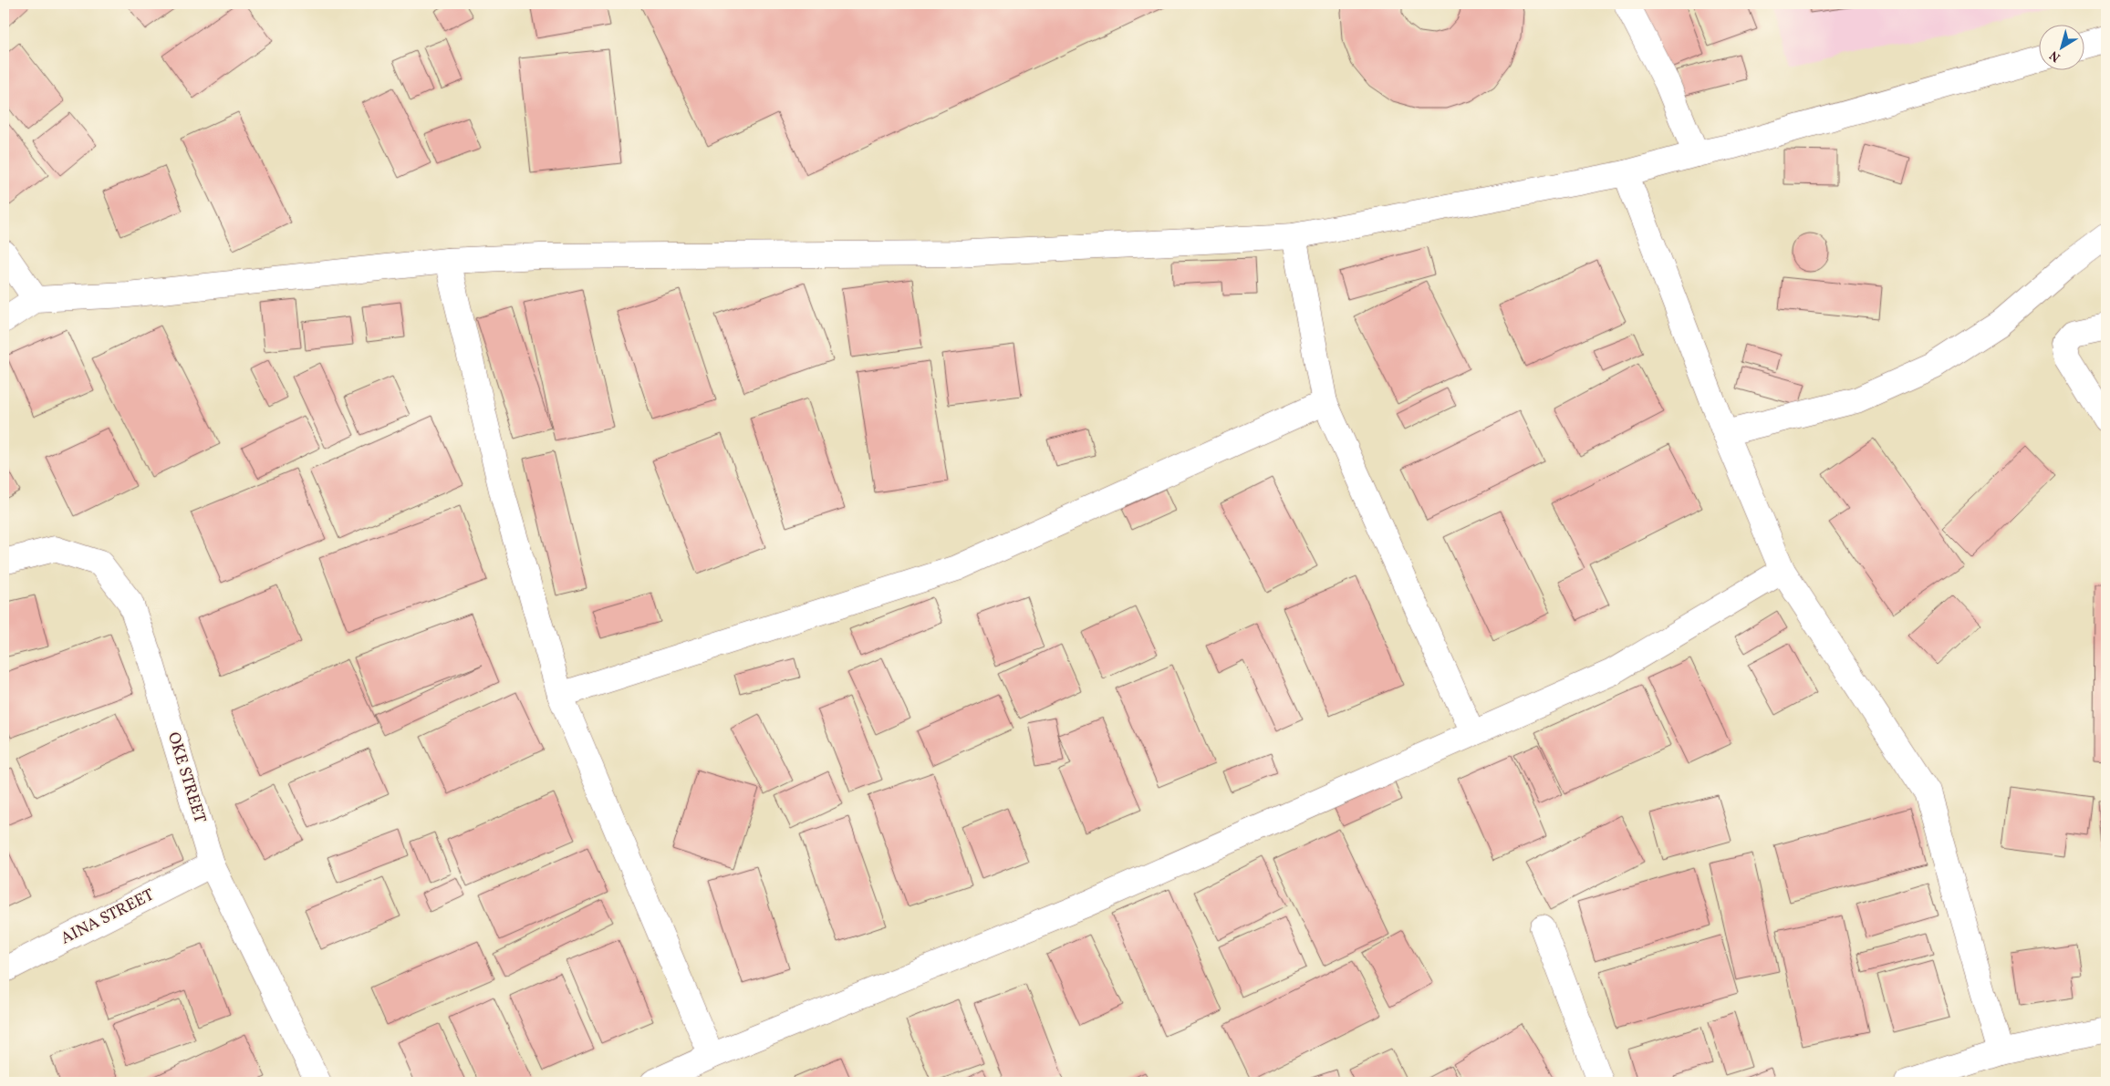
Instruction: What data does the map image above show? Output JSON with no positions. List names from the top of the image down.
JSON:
{
  "streets": {
    "street": ["OKE STREET", "AINA STREET"]
  },
  "crossings": [
    ["OKE STREET", "AINA STREET"]
  ],
  "north": "bottom left"
}
